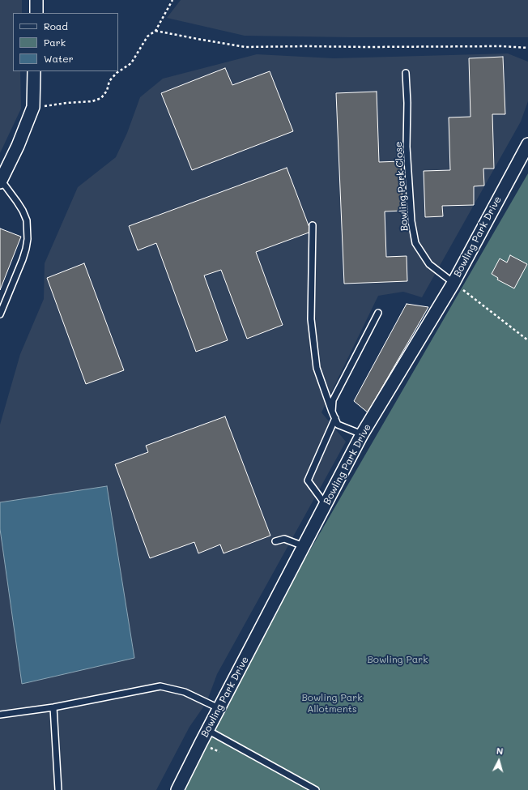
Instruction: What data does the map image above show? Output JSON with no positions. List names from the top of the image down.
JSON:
{
  "streets": {
    "street": ["Bowling Park Drive"],
    "lane": ["Bowling Park Close"]
  },
  "crossings": [
    ["Bowling Park Close", "Bowling Park Drive"]
  ],
  "parks": ["Bowling Park", "Bowling Park Allotments"],
  "legend": ["Road", "Park", "Water"],
  "north": "top"
}
